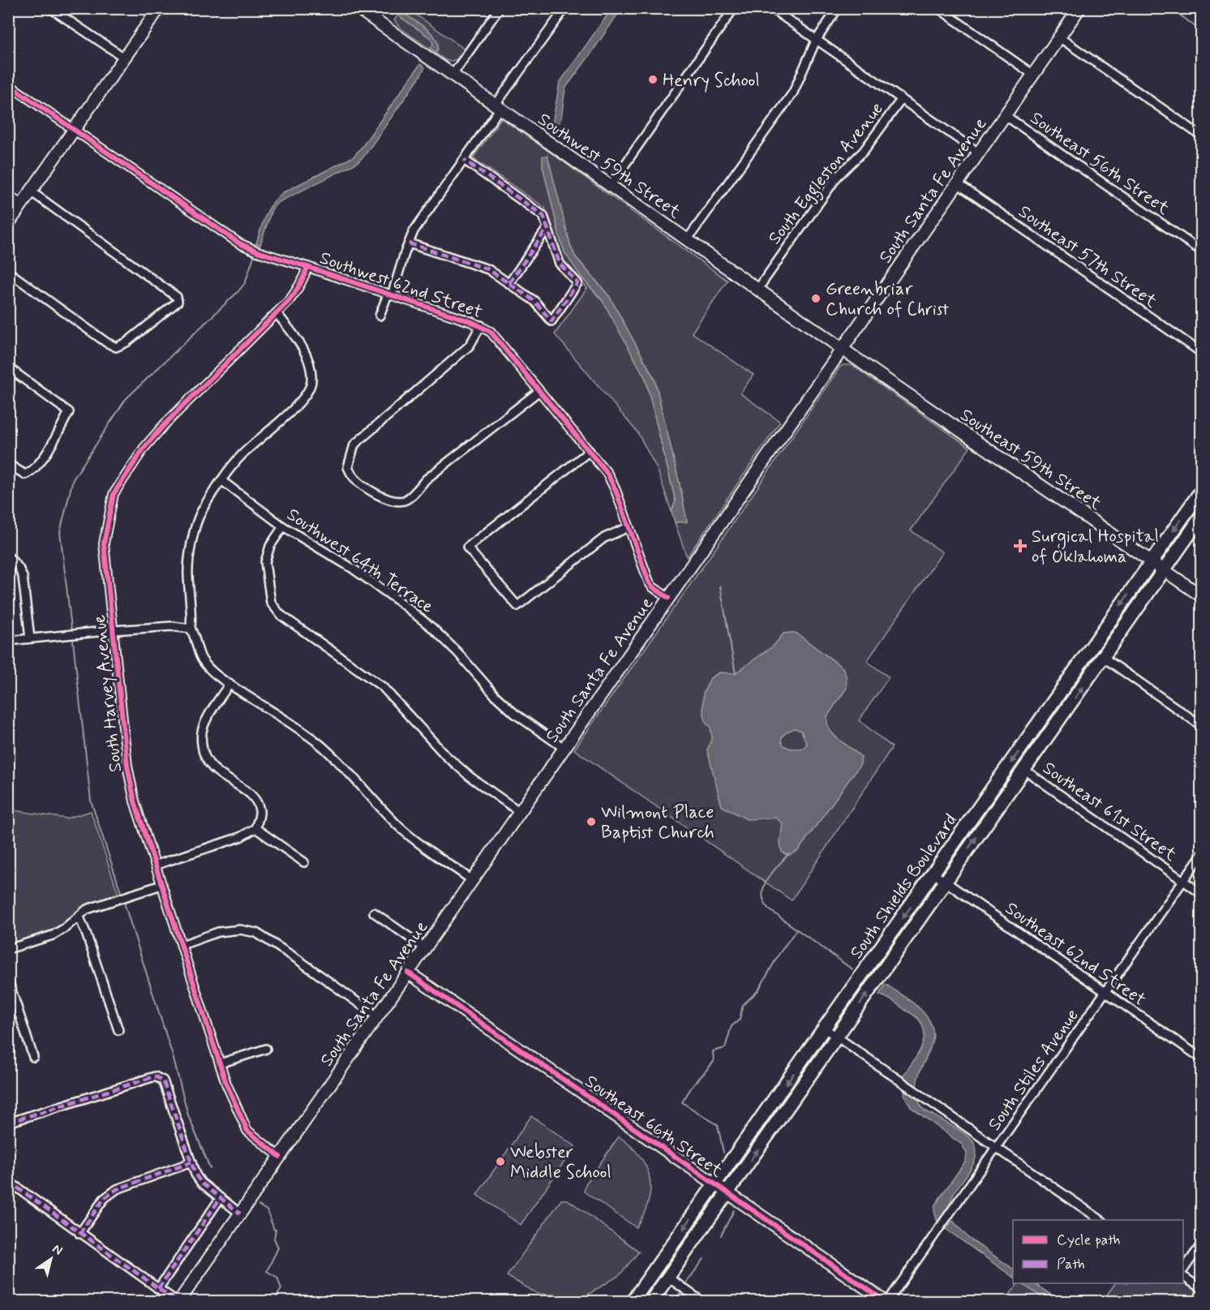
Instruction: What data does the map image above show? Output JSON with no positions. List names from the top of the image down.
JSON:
{
  "streets": {
    "main road": [
      "Southwest 59th Street",
      "South Santa Fe Avenue",
      "Southeast 59th Street",
      "South Shields Boulevard",
      "Southeast 66th Street"
    ],
    "street": [
      "Southeast 56th Street",
      "South Eggleston Avenue",
      "Southeast 57th Street",
      "Southwest 62nd Street",
      "Southwest 64th Terrace",
      "South Harvey Avenue",
      "Southeast 61st Street",
      "Southeast 62nd Street",
      "South Stiles Avenue"
    ]
  },
  "crossings": [
    ["Southeast 56th Street", "South Santa Fe Avenue"],
    ["Southwest 59th Street", "South Eggleston Avenue"],
    ["Southwest 59th Street", "South Santa Fe Avenue"],
    ["Southwest 59th Street", "Southeast 59th Street"],
    ["South Santa Fe Avenue", "Southeast 57th Street"],
    ["South Santa Fe Avenue", "Southwest 62nd Street"],
    ["South Santa Fe Avenue", "Southeast 59th Street"],
    ["South Santa Fe Avenue", "Southwest 64th Terrace"],
    ["South Santa Fe Avenue", "South Harvey Avenue"],
    ["South Santa Fe Avenue", "Southeast 66th Street"],
    ["Southwest 62nd Street", "South Harvey Avenue"],
    ["Southeast 59th Street", "South Shields Boulevard"],
    ["Southeast 61st Street", "South Shields Boulevard"],
    ["Southeast 61st Street", "South Stiles Avenue"],
    ["South Shields Boulevard", "Southeast 62nd Street"],
    ["South Shields Boulevard", "Southeast 66th Street"],
    ["Southeast 62nd Street", "South Stiles Avenue"],
    ["South Stiles Avenue", "Southeast 66th Street"]
  ],
  "places": {
    "other": [
      "Henry School",
      "Greenbriar Church of Christ",
      "Wilmont Place Baptist Church",
      "Webster Middle School"
    ],
    "health": ["Surgical Hospital of Oklahoma"]
  },
  "legend": ["Cycle path", "Path"],
  "north": "top right"
}
